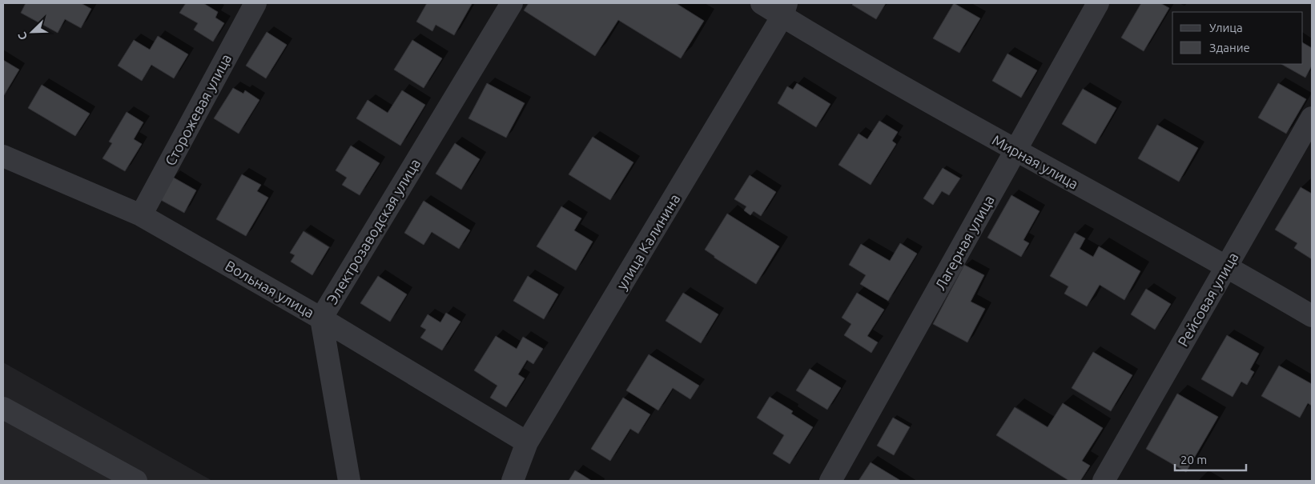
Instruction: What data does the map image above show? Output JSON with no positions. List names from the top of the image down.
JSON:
{
  "streets": {
    "street": [
      "Сторожевая улица",
      "Мирная улица",
      "Электрозаводская улица",
      "улица Калинина",
      "Лагерная улица",
      "Вольная улица",
      "Рейсовая улица"
    ]
  },
  "crossings": [
    ["Сторожевая улица", "Вольная улица"],
    ["Мирная улица", "улица Калинина"],
    ["Мирная улица", "Лагерная улица"],
    ["Мирная улица", "Рейсовая улица"],
    ["Электрозаводская улица", "Вольная улица"],
    ["улица Калинина", "Вольная улица"]
  ],
  "legend": ["Улица", "Здание"],
  "scale_bar": "20 m",
  "north": "bottom left"
}
